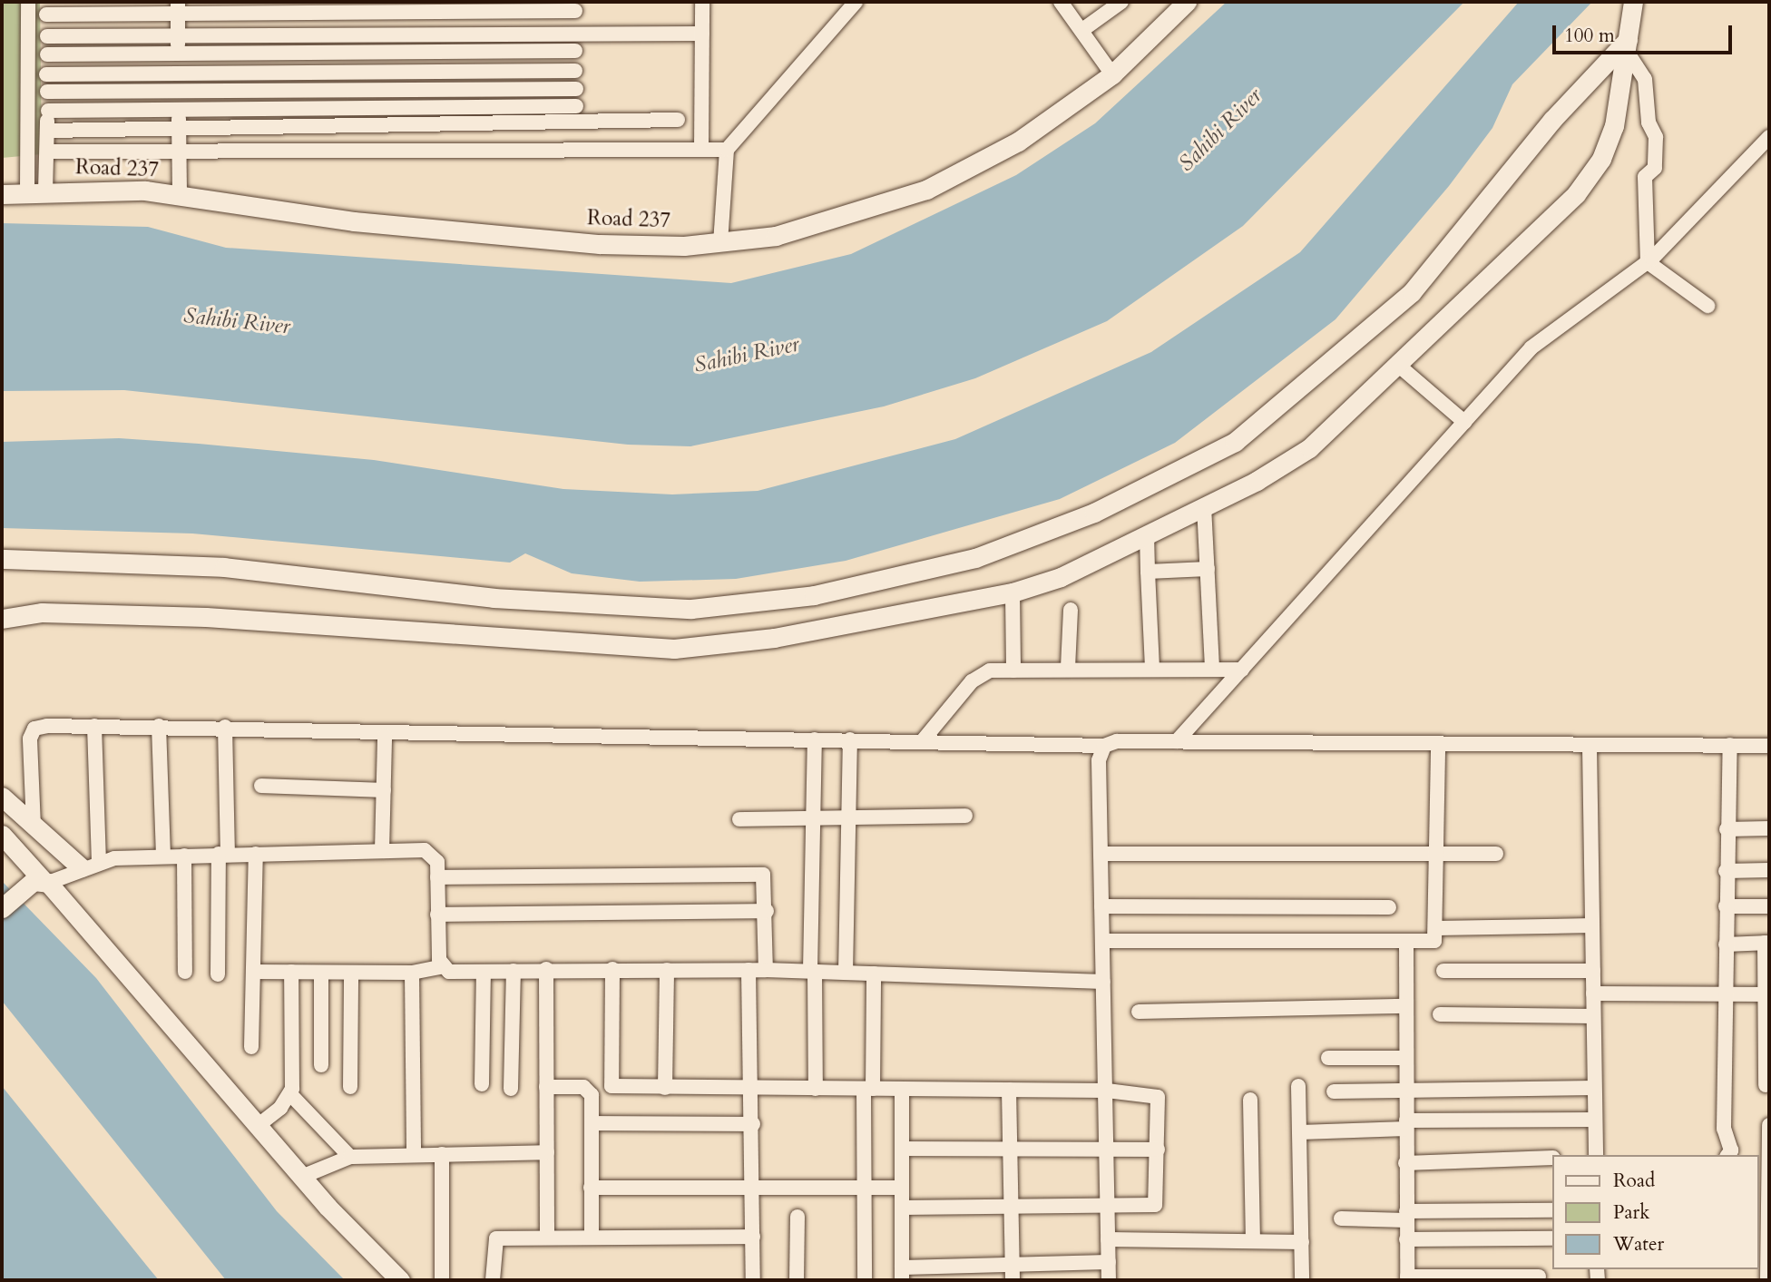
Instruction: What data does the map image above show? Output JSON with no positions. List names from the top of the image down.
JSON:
{
  "streets": {
    "street": ["Road 237"]
  },
  "water": ["Sahibi River"],
  "legend": ["Road", "Park", "Water"],
  "scale_bar": "100 m"
}
